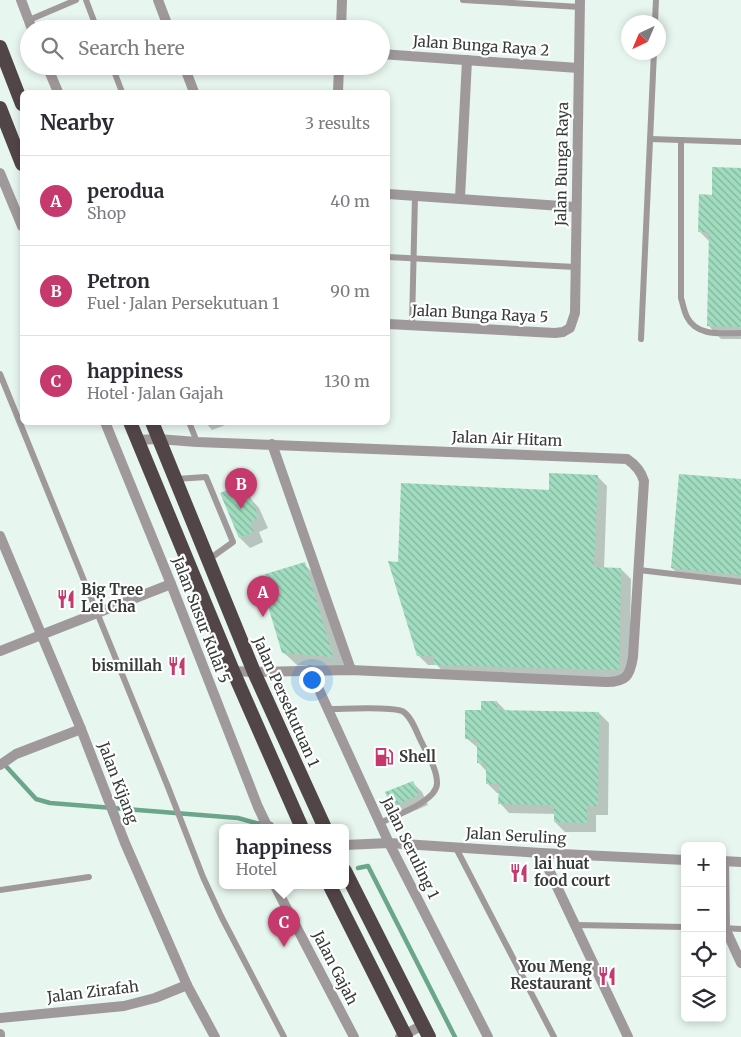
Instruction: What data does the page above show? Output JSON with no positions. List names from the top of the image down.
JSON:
{
  "streets": {
    "highway": ["Jalan Persekutuan 1"],
    "street": [
      "Jalan Bunga Raya 2",
      "Jalan Bunga Raya",
      "Jalan Bunga Raya 5",
      "Jalan Air Hitam",
      "Jalan Susur Kulai 5",
      "Jalan Kijang",
      "Jalan Seruling",
      "Jalan Seruling 1",
      "Jalan Gajah",
      "Jalan Zirafah"
    ]
  },
  "crossings": [
    ["Jalan Bunga Raya 2", "Jalan Bunga Raya"],
    ["Jalan Bunga Raya", "Jalan Bunga Raya 5"],
    ["Jalan Air Hitam", "Jalan Persekutuan 1"],
    ["Jalan Kijang", "Jalan Zirafah"],
    ["Jalan Seruling", "Jalan Seruling 1"]
  ],
  "places": {
    "restaurant": [
      "Big Tree Lei Cha",
      "bismillah",
      "lai huat food court",
      "You Meng Restaurant"
    ],
    "fuel station": ["Shell"]
  },
  "north": "bottom left",
  "page": {
    "search": "Search here",
    "heading": ["Nearby", "3 results"],
    "list": [
      {
        "mark": "A",
        "name": "perodua",
        "note": "Shop",
        "value": "40 m"
      },
      {
        "mark": "B",
        "name": "Petron",
        "note": "Fuel · Jalan Persekutuan 1",
        "value": "90 m"
      },
      {
        "mark": "C",
        "name": "happiness",
        "note": "Hotel · Jalan Gajah",
        "value": "130 m"
      }
    ],
    "pins": ["B", "A", "C"],
    "popup": ["happiness", "Hotel"],
    "map_buttons": ["+", "−"]
  }
}
